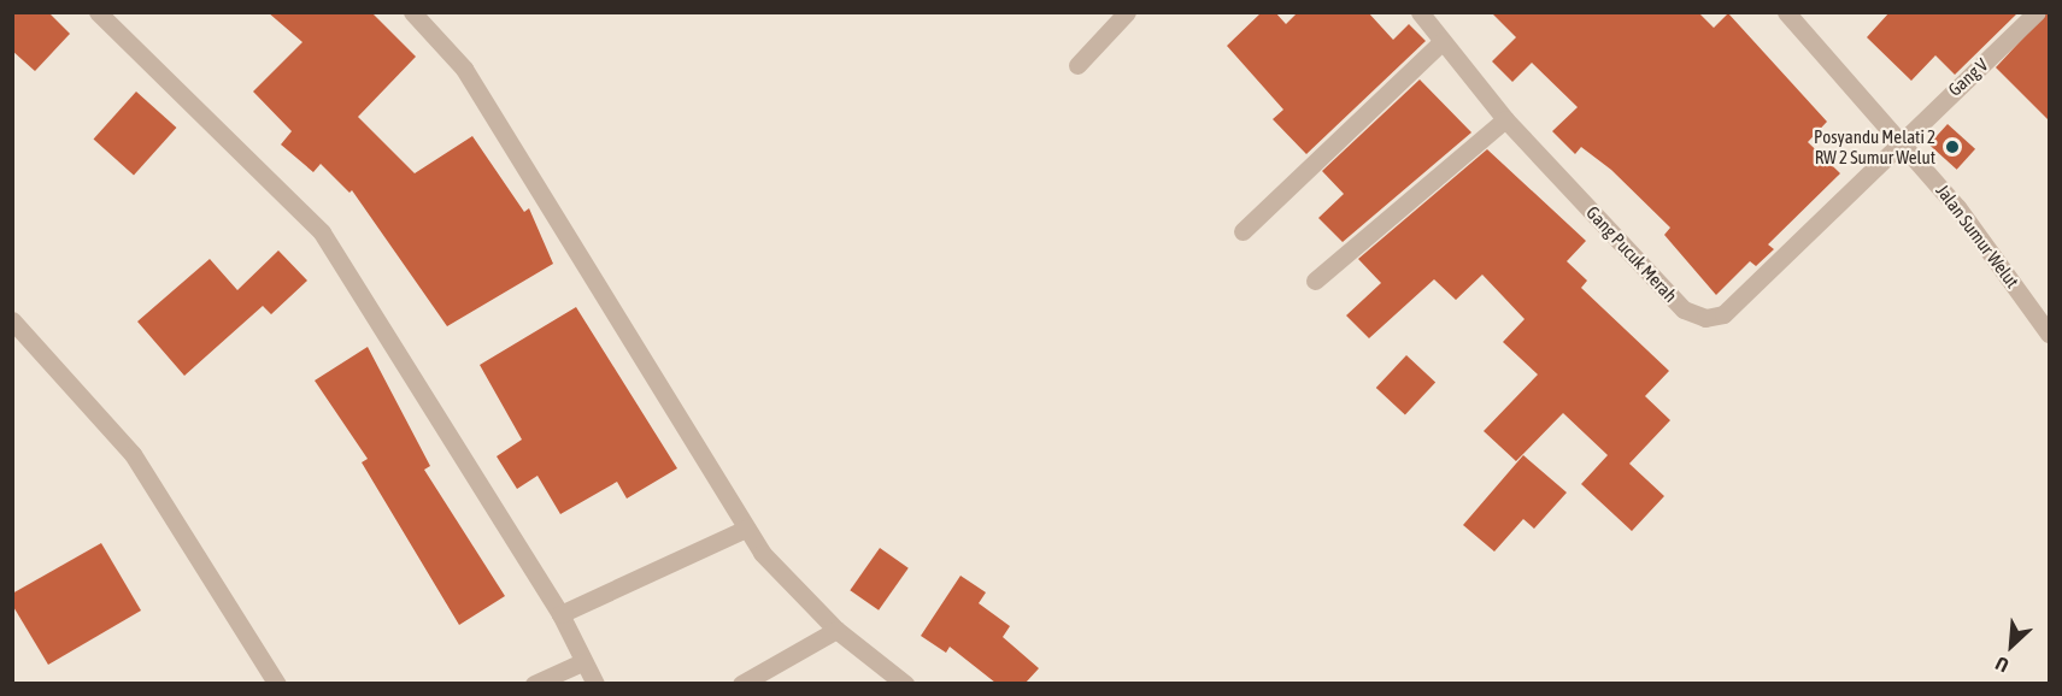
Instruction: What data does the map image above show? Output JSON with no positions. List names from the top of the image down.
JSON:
{
  "streets": {
    "street": ["Gang V", "Jalan Sumur Welut", "Gang Pucuk Merah"]
  },
  "crossings": [
    ["Gang V", "Jalan Sumur Welut"],
    ["Gang V", "Gang Pucuk Merah"],
    ["Jalan Sumur Welut", "Gang Pucuk Merah"]
  ],
  "places": ["Posyandu Melati 2 RW 2 Sumur Welut"],
  "north": "bottom left"
}
